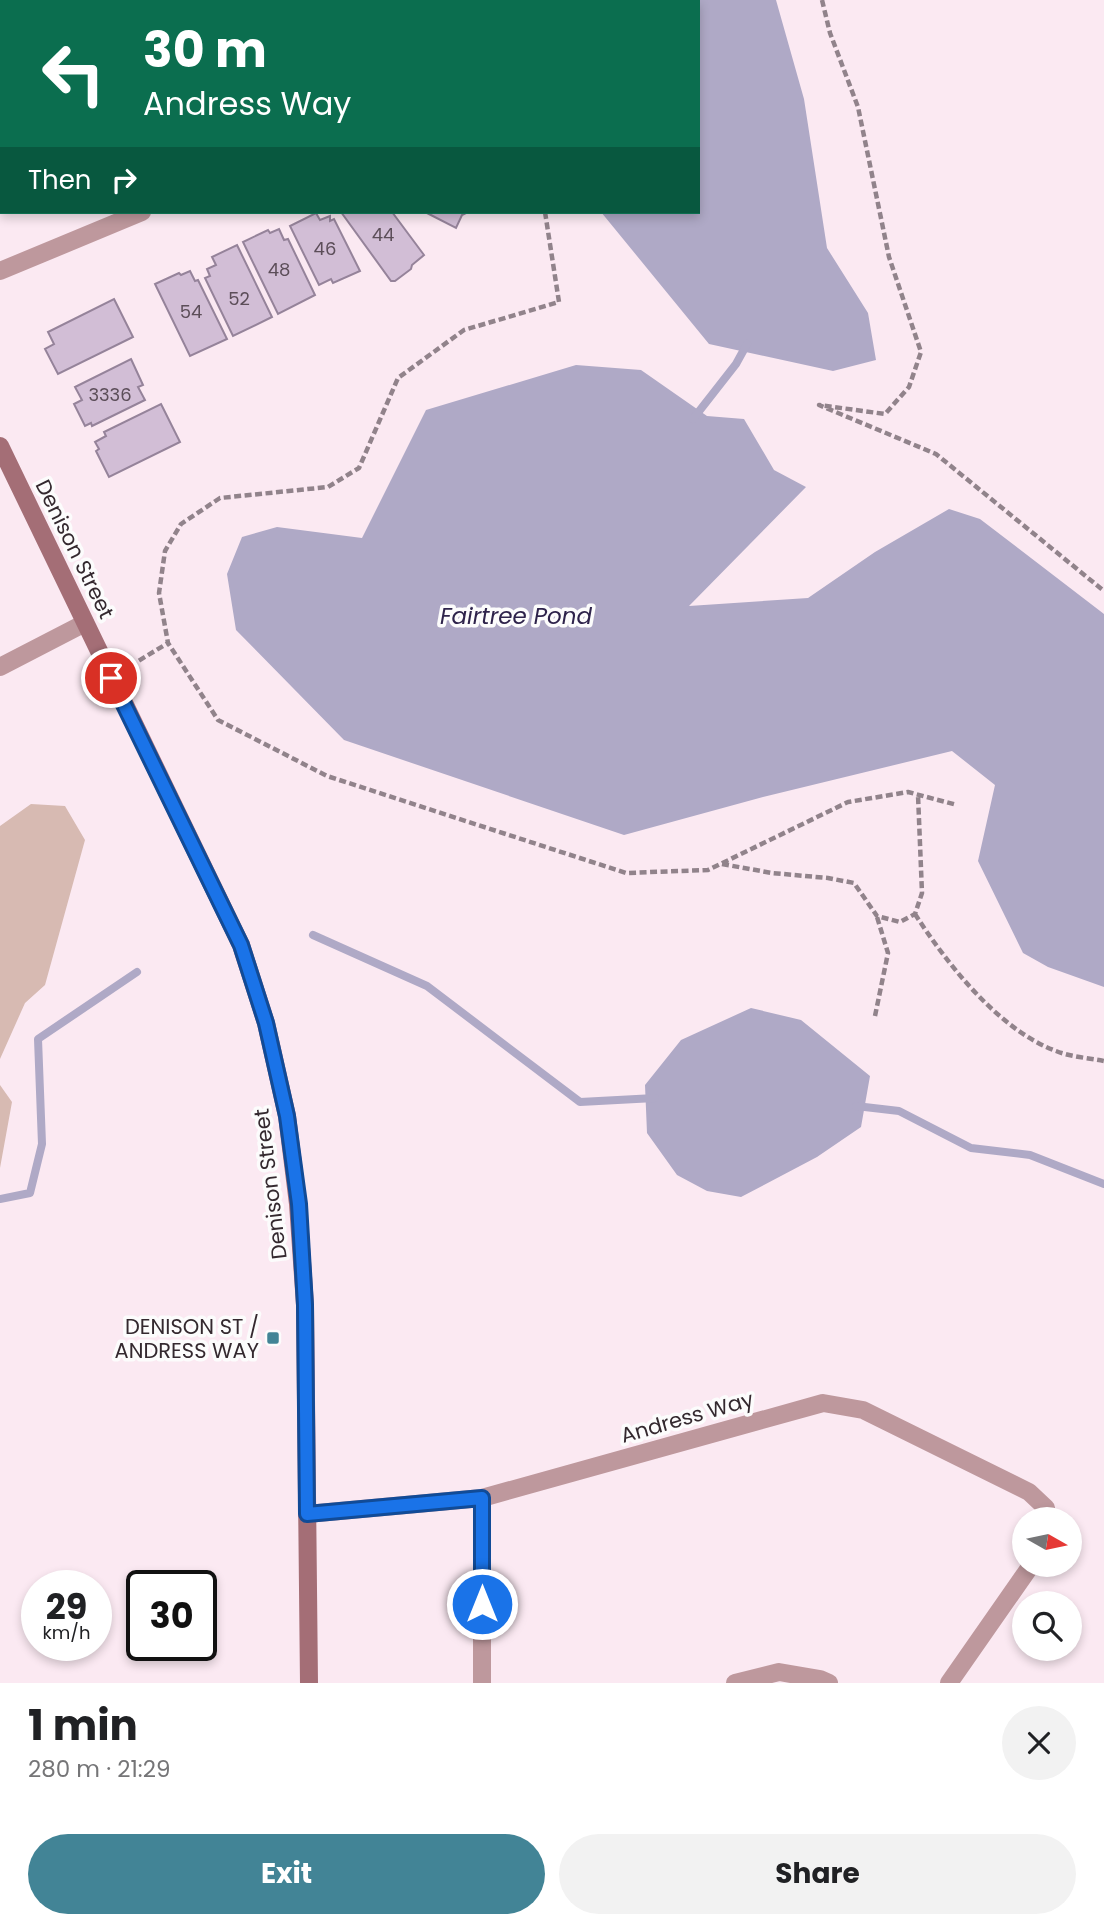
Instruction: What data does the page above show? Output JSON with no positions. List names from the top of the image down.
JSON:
{
  "streets": {
    "street": ["Denison Street", "Andress Way"]
  },
  "crossings": [
    ["Denison Street", "Andress Way"]
  ],
  "water": ["Fairtree Pond"],
  "places": {
    "transit": ["DENISON ST / ANDRESS WAY"]
  },
  "house_numbers": [
    "44",
    "46",
    "48",
    "52",
    "54",
    "3336"
  ],
  "north": "right",
  "page": {
    "turn": ["30 m", "Andress Way"],
    "then": "Then",
    "speed": "29 km/h",
    "limit": "30",
    "heading": ["1 min", "280 m · 21:29"],
    "buttons": ["Exit", "Share"]
  }
}
